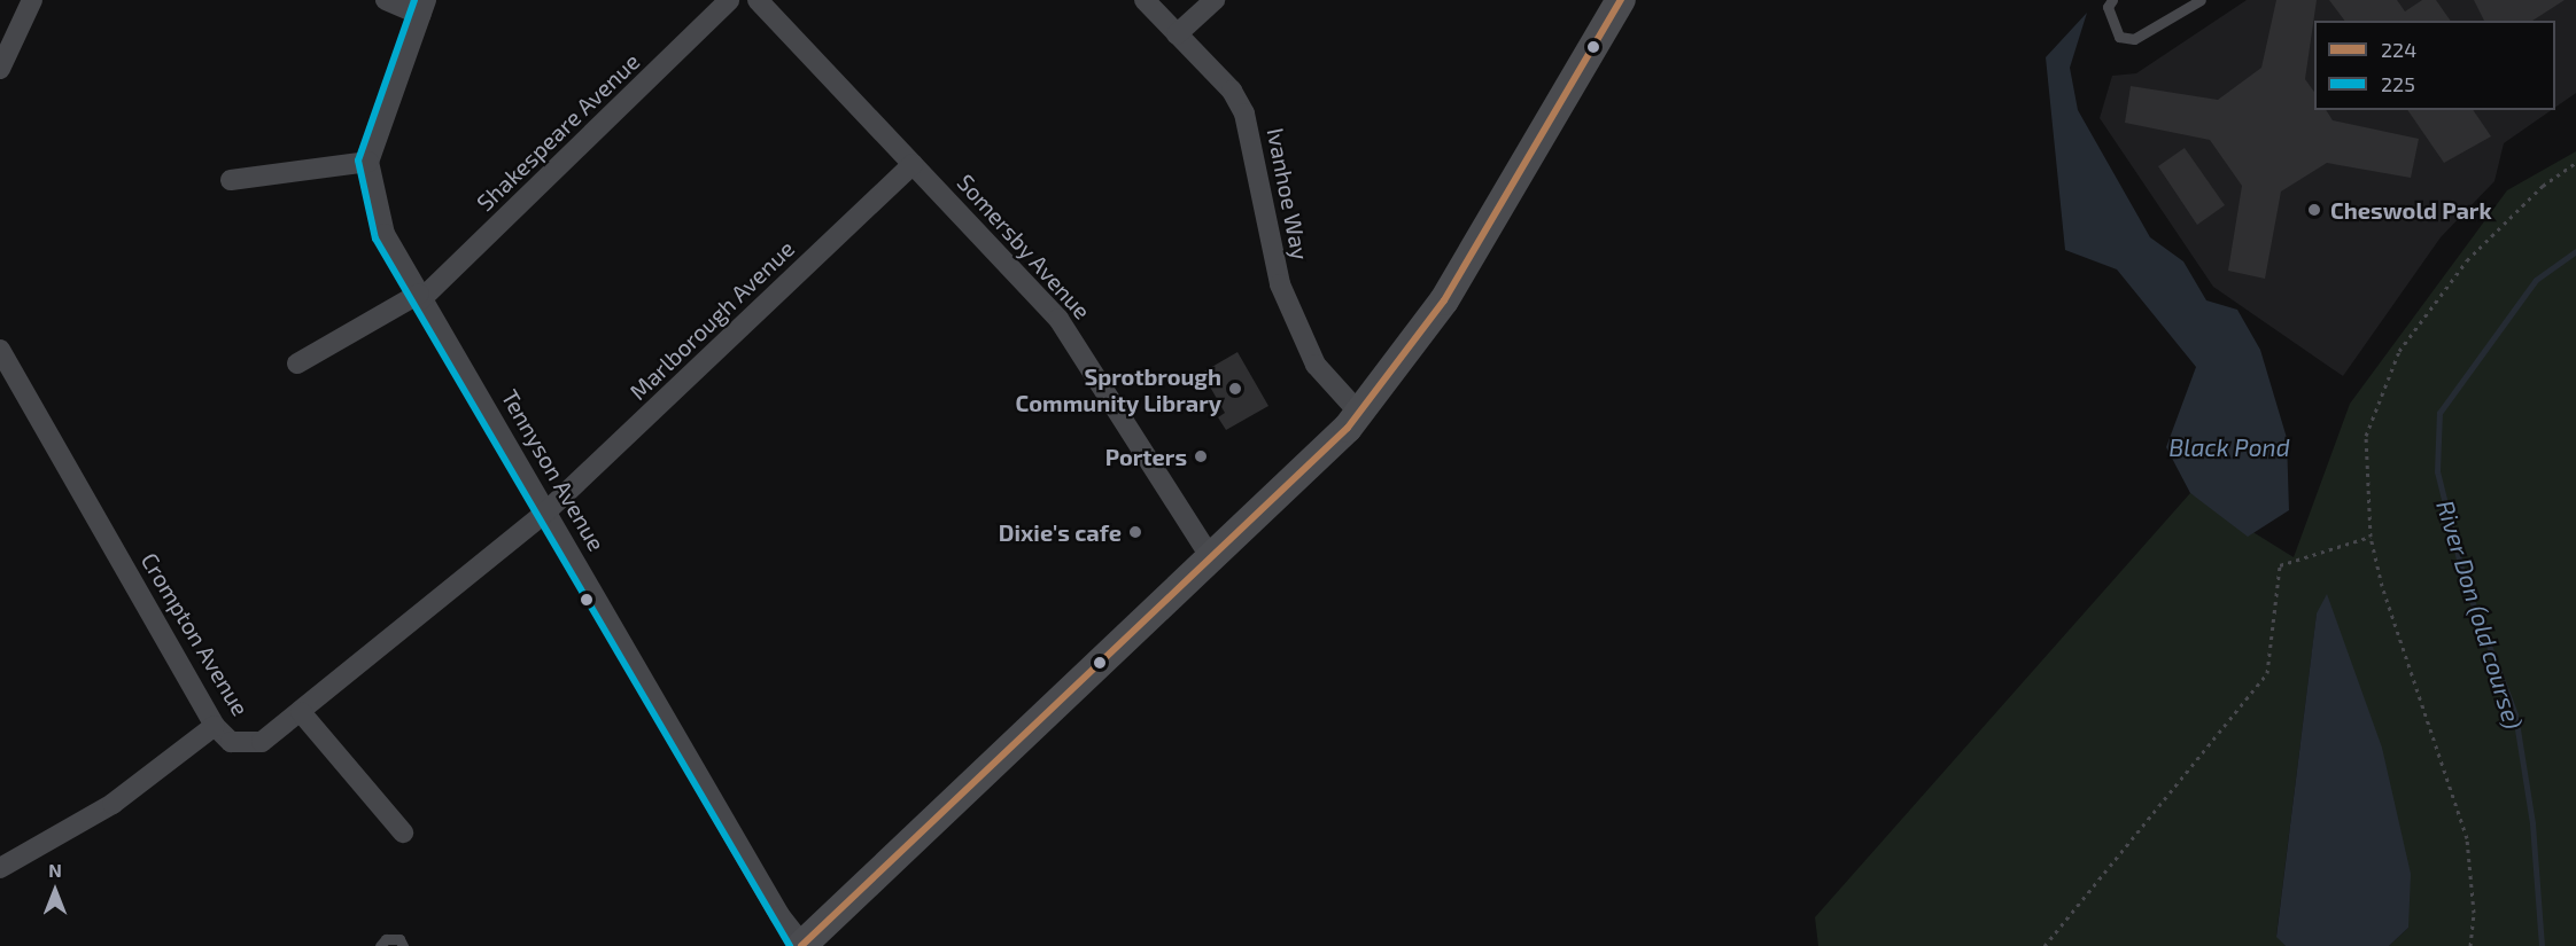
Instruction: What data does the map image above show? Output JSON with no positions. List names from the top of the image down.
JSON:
{
  "streets": {
    "street": [
      "Shakespeare Avenue",
      "Ivanhoe Way",
      "Somersby Avenue",
      "Marlborough Avenue",
      "Tennyson Avenue",
      "Crompton Avenue"
    ]
  },
  "crossings": [
    ["Shakespeare Avenue", "Tennyson Avenue"],
    ["Somersby Avenue", "Marlborough Avenue"],
    ["Marlborough Avenue", "Tennyson Avenue"],
    ["Marlborough Avenue", "Crompton Avenue"],
    ["Tennyson Avenue", "Crompton Avenue"]
  ],
  "water": ["Black Pond", "River Don (old course)"],
  "places": [
    "Cheswold Park",
    "Sprotbrough Community Library",
    "Porters",
    "Dixie's cafe"
  ],
  "lines": ["transit line 224", "transit line 225"],
  "legend": ["224", "225"],
  "north": "top"
}
